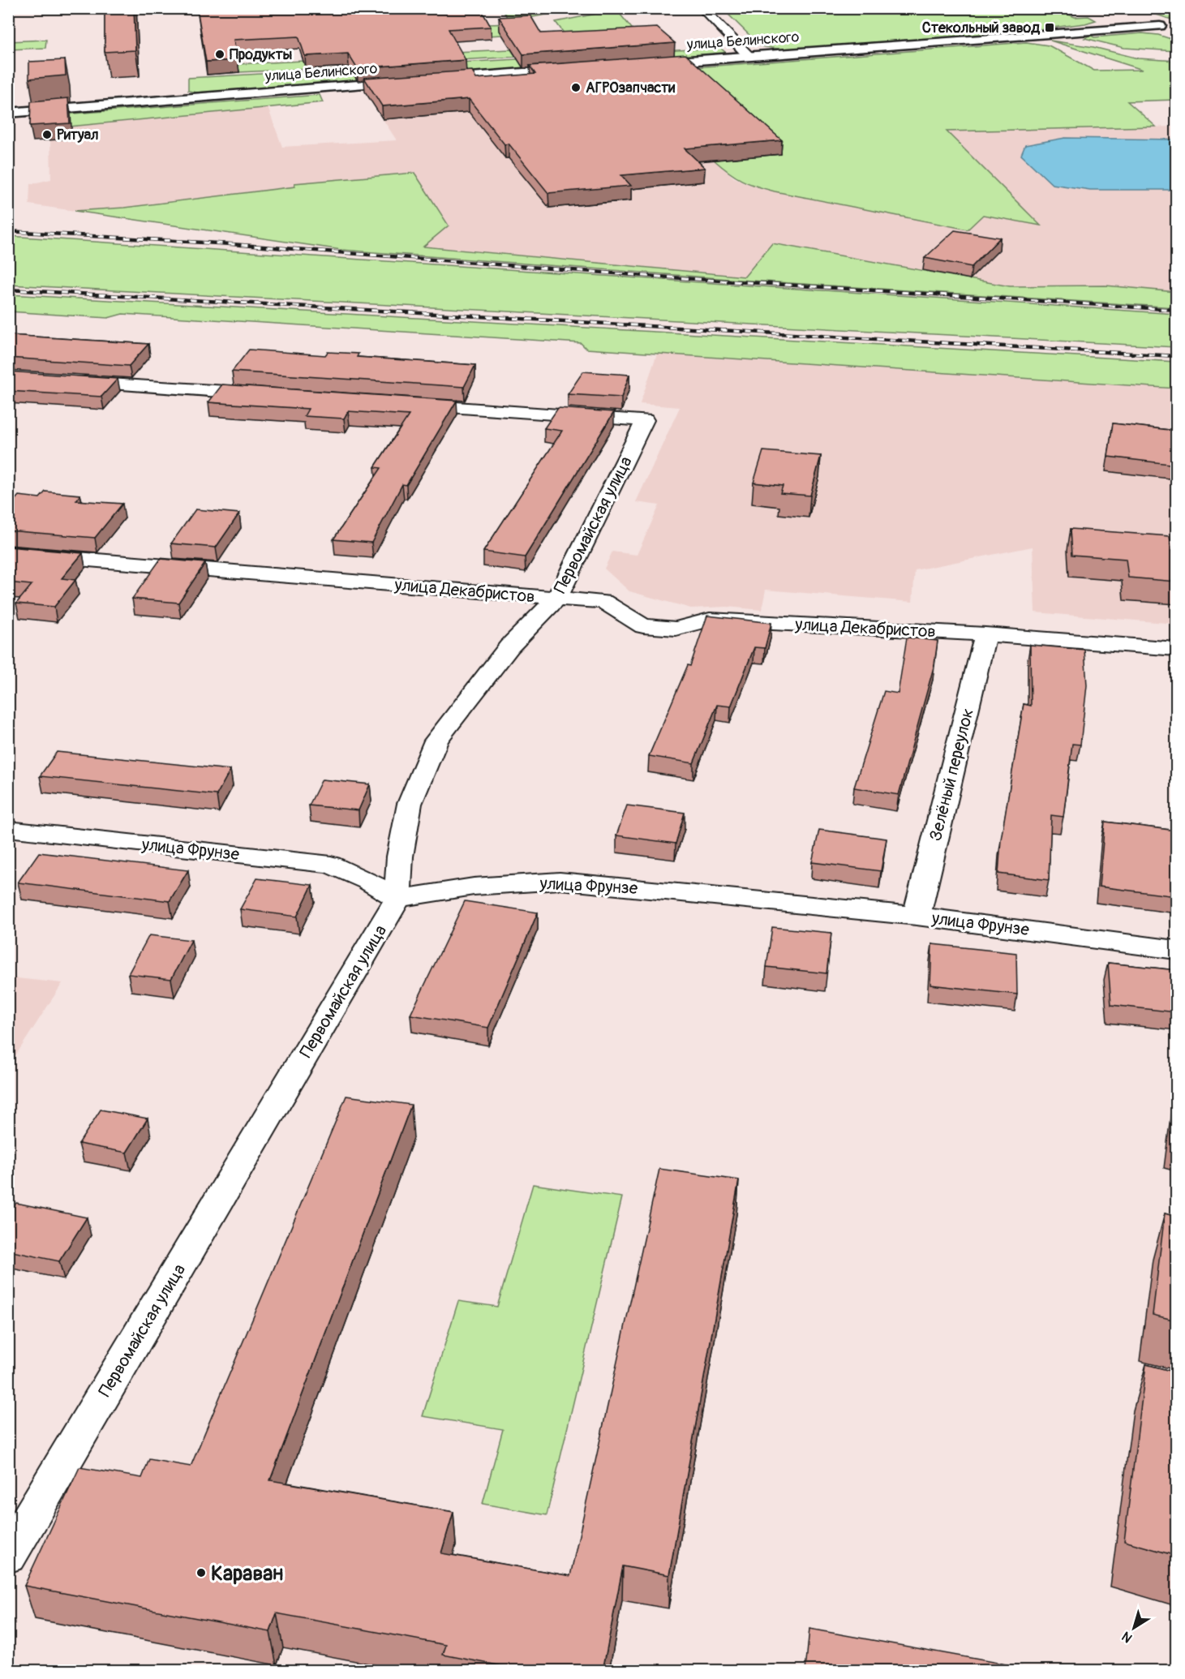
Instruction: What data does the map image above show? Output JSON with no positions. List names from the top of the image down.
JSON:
{
  "streets": {
    "street": [
      "улица Белинского",
      "Первомайская улица",
      "улица Декабристов",
      "Зелёный переулок",
      "улица Фрунзе"
    ]
  },
  "crossings": [
    ["Первомайская улица", "улица Декабристов"],
    ["Первомайская улица", "улица Фрунзе"],
    ["улица Декабристов", "Зелёный переулок"],
    ["Зелёный переулок", "улица Фрунзе"]
  ],
  "places": {
    "transit": ["Стекольный завод"],
    "other": [
      "Продукты",
      "АГРОзапчасти",
      "Ритуал",
      "Караван"
    ]
  },
  "north": "bottom left"
}
